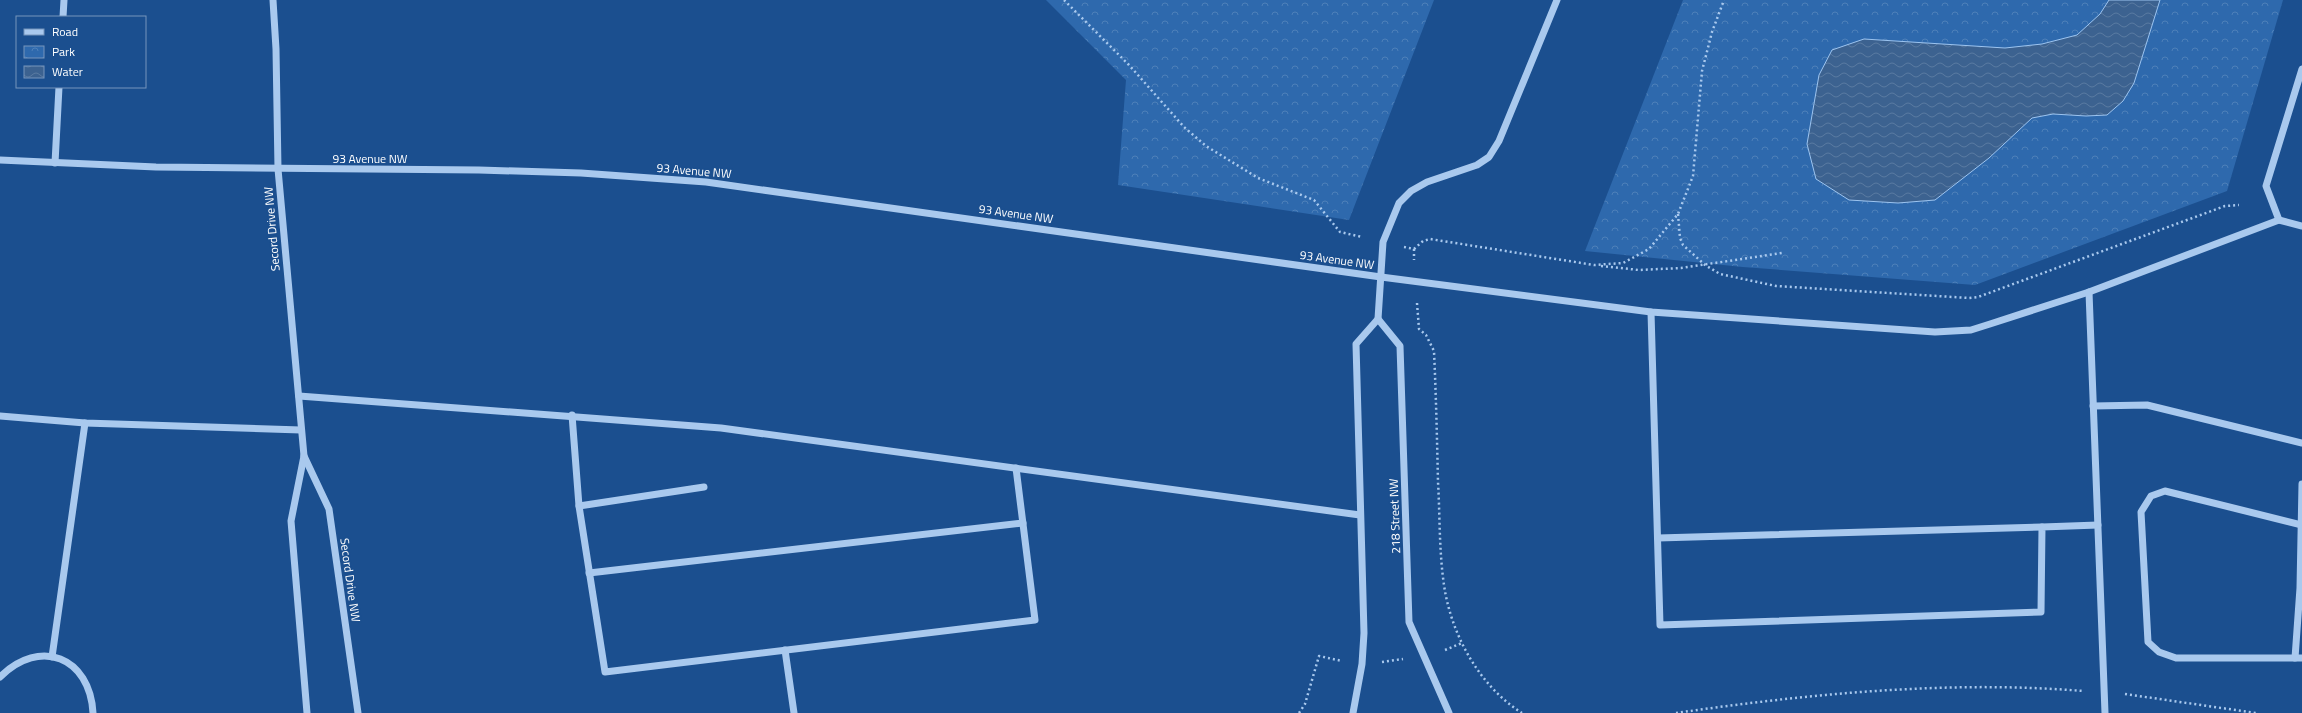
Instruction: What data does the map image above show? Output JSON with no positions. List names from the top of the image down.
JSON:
{
  "streets": {
    "street": ["93 Avenue NW", "Secord Drive NW", "218 Street NW"]
  },
  "crossings": [
    ["93 Avenue NW", "Secord Drive NW"]
  ],
  "legend": ["Road", "Park", "Water"]
}
